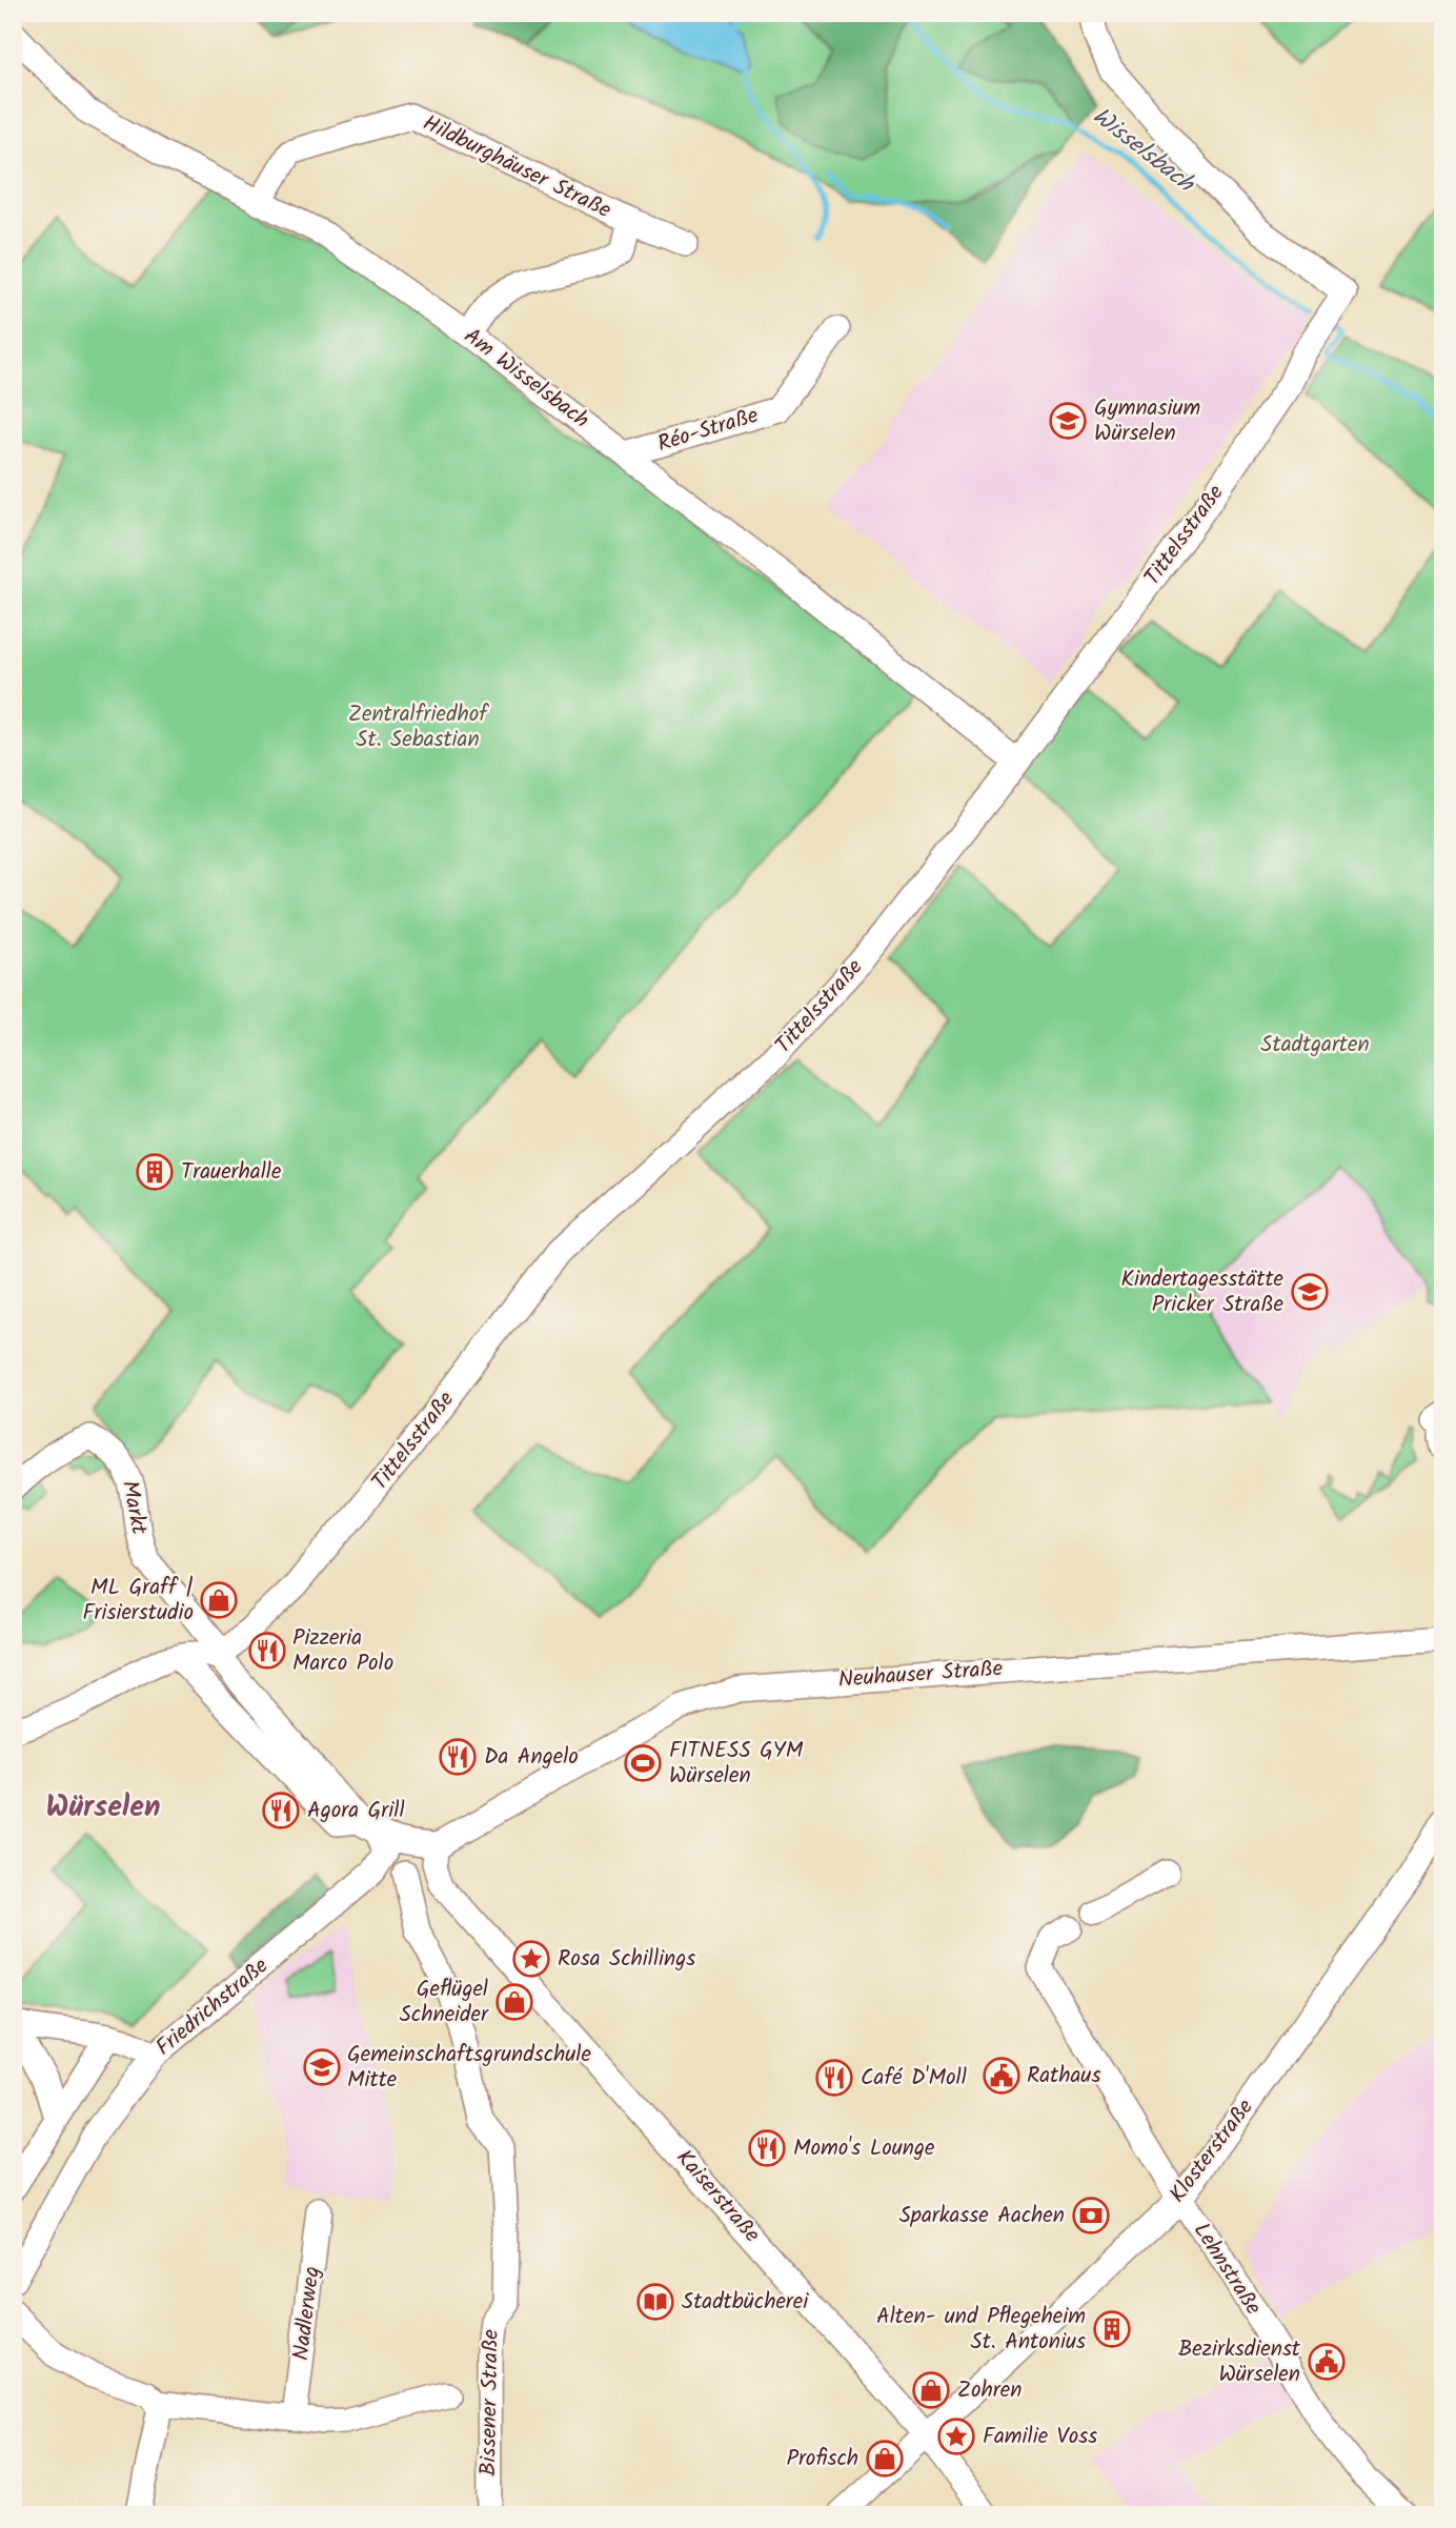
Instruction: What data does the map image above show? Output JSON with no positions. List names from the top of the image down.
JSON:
{
  "streets": {
    "street": [
      "Hildburghäuser Straße",
      "Am Wisselsbach",
      "Réo-Straße",
      "Tittelsstraße",
      "Markt",
      "Neuhauser Straße",
      "Friedrichstraße",
      "Klosterstraße",
      "Kaiserstraße",
      "Lehnstraße",
      "Nadlerweg",
      "Bissener Straße"
    ]
  },
  "crossings": [
    ["Hildburghäuser Straße", "Am Wisselsbach"],
    ["Am Wisselsbach", "Réo-Straße"],
    ["Am Wisselsbach", "Tittelsstraße"],
    ["Tittelsstraße", "Markt"],
    ["Markt", "Neuhauser Straße"],
    ["Klosterstraße", "Kaiserstraße"],
    ["Klosterstraße", "Lehnstraße"]
  ],
  "districts": ["Würselen"],
  "water": ["Wisselsbach"],
  "parks": ["Zentralfriedhof St. Sebastian", "Stadtgarten"],
  "places": {
    "school or university": ["Gymnasium Würselen", "Kindertagesstätte Pricker Straße", "Gemeinschaftsgrundschule Mitte"],
    "building": ["Trauerhalle", "Alten- und Pflegeheim St. Antonius"],
    "shop": [
      "ML Graff | Frisierstudio",
      "Geflügel Schneider",
      "Zohren",
      "Profisch"
    ],
    "restaurant": [
      "Pizzeria Marco Polo",
      "Da Angelo",
      "Agora Grill",
      "Café D'Moll",
      "Momo's Lounge"
    ],
    "sports": ["FITNESS GYM Würselen"],
    "place": ["Rosa Schillings", "Familie Voss"],
    "public building": ["Rathaus", "Bezirksdienst Würselen"],
    "bank": ["Sparkasse Aachen"],
    "library": ["Stadtbücherei"]
  }
}
